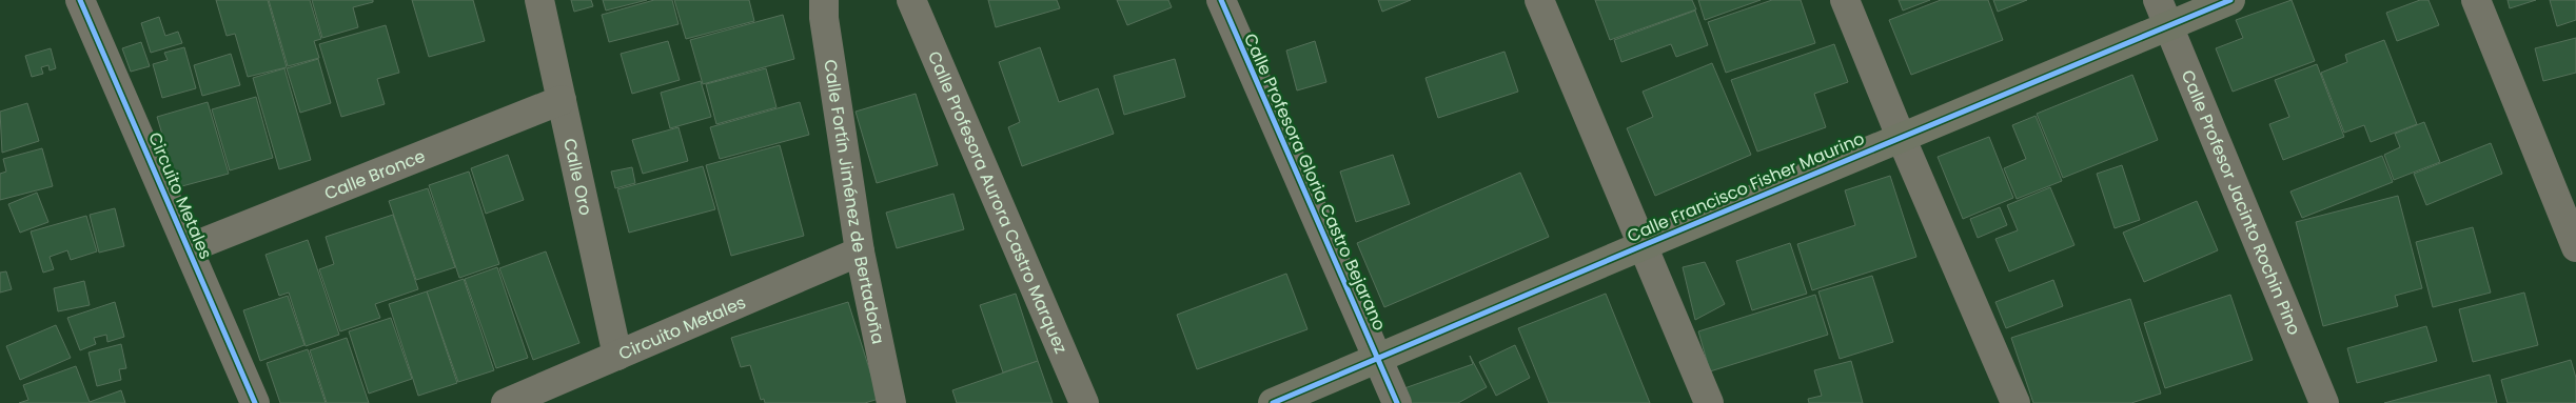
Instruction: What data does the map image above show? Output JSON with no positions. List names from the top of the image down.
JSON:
{
  "streets": {
    "street": [
      "Calle Bronce",
      "Calle Oro",
      "Calle Profesora Gloria Castro Bejarano",
      "Calle Francisco Fisher Maurino",
      "Circuito Metales",
      "Calle Profesor Jacinto Rochin Pino",
      "Calle Fortín Jiménez de Bertadoña",
      "Calle Profesora Aurora Castro Marquez"
    ]
  },
  "crossings": [
    ["Calle Bronce", "Calle Oro"],
    ["Calle Bronce", "Circuito Metales"],
    ["Calle Oro", "Circuito Metales"],
    ["Calle Profesora Gloria Castro Bejarano", "Calle Francisco Fisher Maurino"],
    ["Calle Francisco Fisher Maurino", "Calle Profesor Jacinto Rochin Pino"],
    ["Circuito Metales", "Calle Fortín Jiménez de Bertadoña"]
  ]
}
